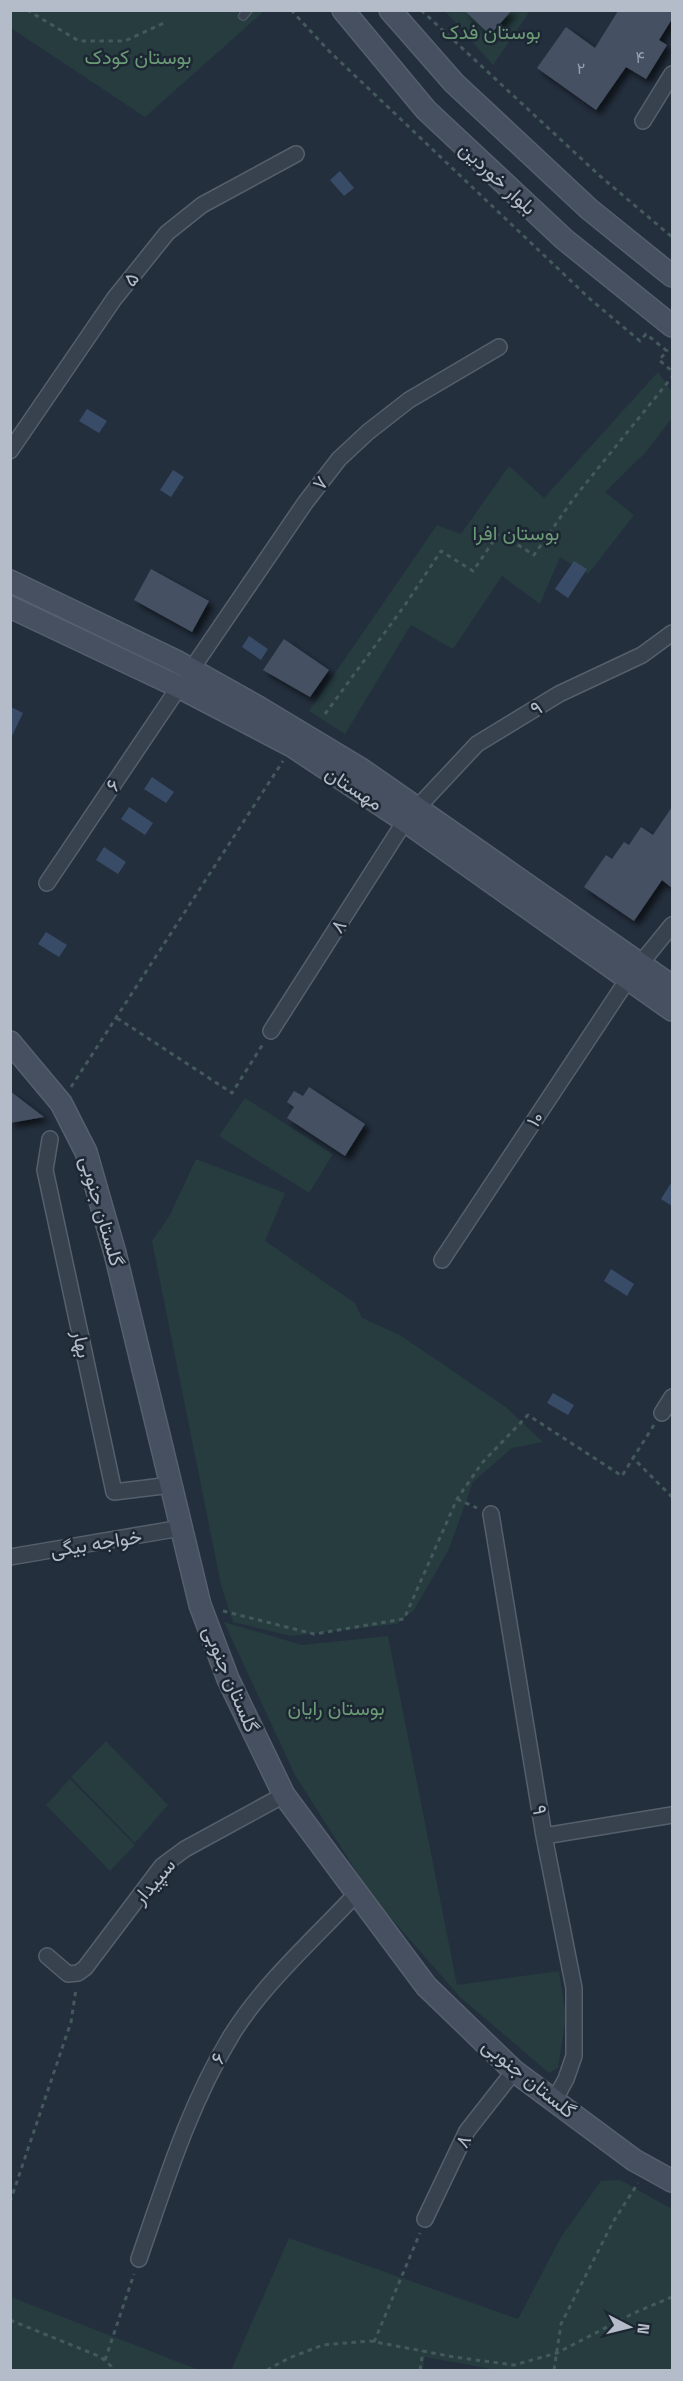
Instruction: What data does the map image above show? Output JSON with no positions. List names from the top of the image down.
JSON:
{
  "streets": {
    "street": [
      "بلوار خوردین",
      "۵",
      "۷",
      "۹",
      "۶",
      "مهستان",
      "۸",
      "۱۰",
      "گلستان جنوبی",
      "بهار",
      "خواجه بیگی",
      "سپیدار"
    ]
  },
  "crossings": [
    ["۷", "۶"],
    ["۷", "مهستان"],
    ["۹", "مهستان"],
    ["۹", "۸"],
    ["۹", "گلستان جنوبی"],
    ["۶", "مهستان"],
    ["۶", "گلستان جنوبی"],
    ["مهستان", "۸"],
    ["مهستان", "۱۰"],
    ["۸", "گلستان جنوبی"],
    ["گلستان جنوبی", "بهار"],
    ["گلستان جنوبی", "خواجه بیگی"],
    ["گلستان جنوبی", "سپیدار"]
  ],
  "parks": [
    "بوستان فدک",
    "بوستان کودک",
    "بوستان افرا",
    "بوستان رایان"
  ],
  "house_numbers": ["۴", "۲"],
  "north": "right"
}
